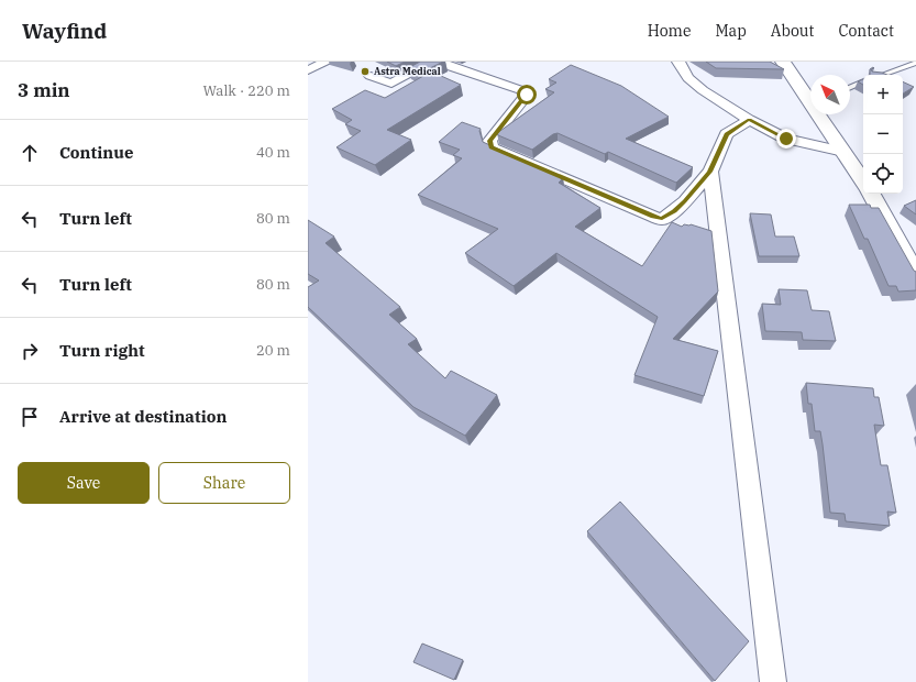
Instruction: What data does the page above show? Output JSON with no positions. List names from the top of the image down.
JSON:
{
  "places": ["Astra Medical"],
  "north": "top left",
  "page": {
    "header": "Wayfind",
    "nav": [
      "Home",
      "Map",
      "About",
      "Contact"
    ],
    "heading": ["3 min", "Walk · 220 m"],
    "map_buttons": ["+", "−"],
    "list": [
      ["Continue", "40 m"],
      ["Turn left", "80 m"],
      ["Turn left", "80 m"],
      ["Turn right", "20 m"],
      "Arrive at destination"
    ],
    "buttons": ["Save", "Share"]
  }
}
